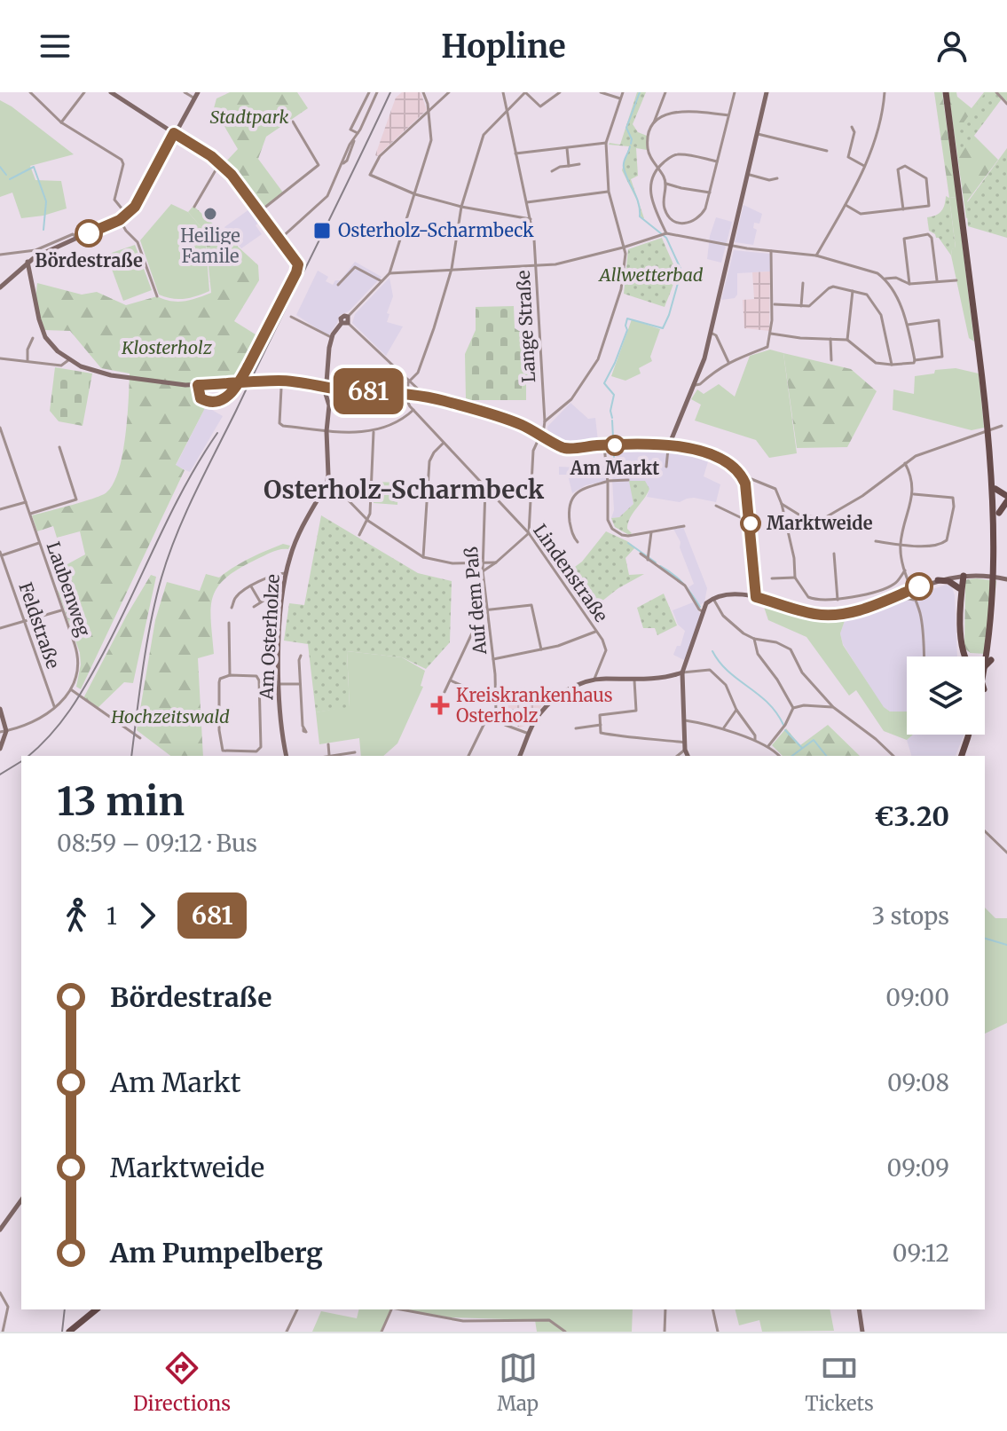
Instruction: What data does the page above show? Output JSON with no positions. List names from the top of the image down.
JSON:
{
  "streets": {
    "street": [
      "Lange Straße",
      "Lindenstraße",
      "Laubenweg",
      "Auf dem Paß",
      "Feldstraße",
      "Am Osterholze"
    ]
  },
  "crossings": [
    ["Lange Straße", "Lindenstraße"],
    ["Lindenstraße", "Auf dem Paß"]
  ],
  "districts": ["Osterholz-Scharmbeck"],
  "parks": [
    "Stadtpark",
    "Allwetterbad",
    "Klosterholz",
    "Hochzeitswald"
  ],
  "places": {
    "other": [
      "Heilige Famile",
      "Bördestraße",
      "Am Markt",
      "Marktweide"
    ],
    "transit": ["Osterholz-Scharmbeck"],
    "health": ["Kreiskrankenhaus Osterholz"]
  },
  "lines": ["bus line 681"],
  "page": {
    "header": "Hopline",
    "on_map": "681",
    "heading": ["13 min", "08:59 – 09:12 · Bus", "€3.20"],
    "legs": ["1", "681", "3 stops"],
    "list": [
      {
        "name": "Bördestraße",
        "value": "09:00"
      },
      {
        "name": "Am Markt",
        "value": "09:08"
      },
      {
        "name": "Marktweide",
        "value": "09:09"
      },
      {
        "name": "Am Pumpelberg",
        "value": "09:12"
      }
    ],
    "tabs": ["Directions", "Map", "Tickets"]
  }
}
